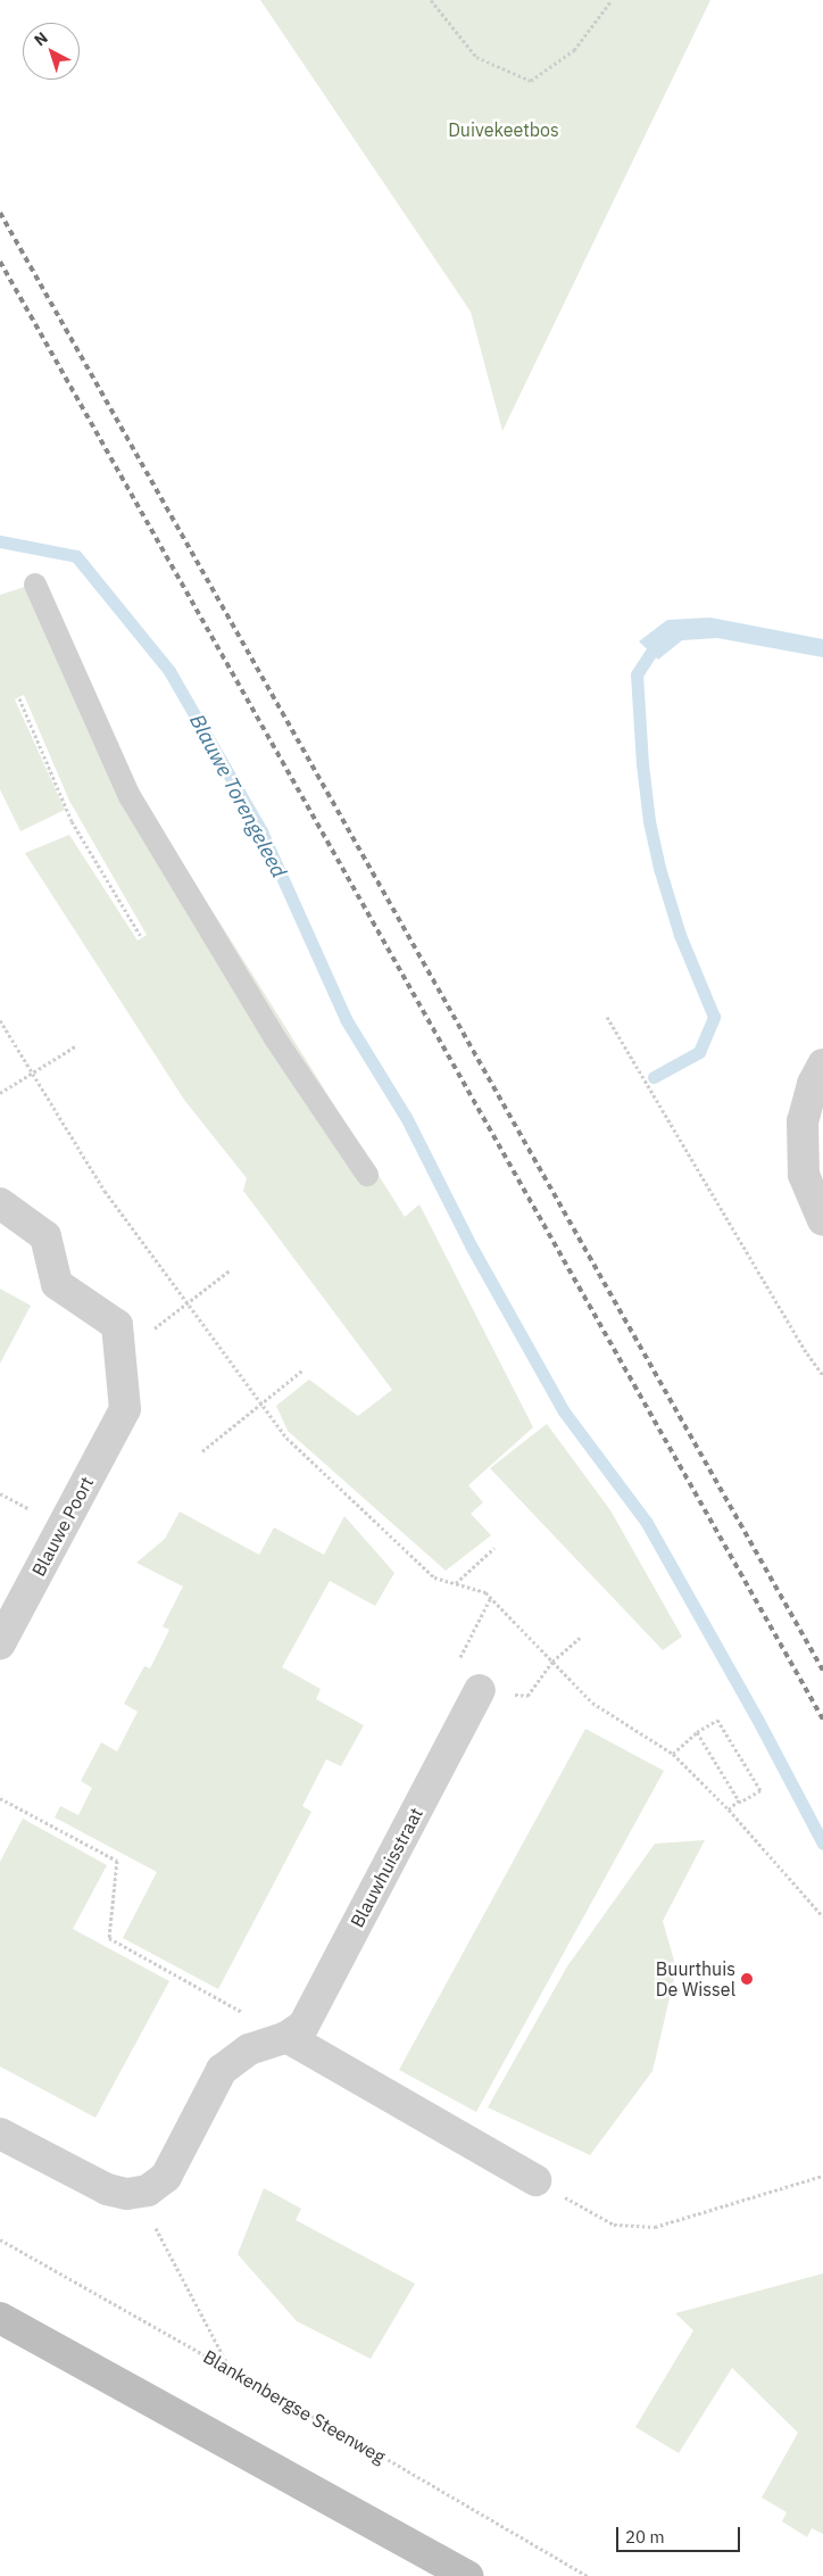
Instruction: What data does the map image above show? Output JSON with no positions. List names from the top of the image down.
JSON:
{
  "streets": {
    "street": ["Blauwe Poort", "Blauwhuisstraat"],
    "path": ["Blankenbergse Steenweg"]
  },
  "water": ["Blauwe Torengeleed"],
  "parks": ["Duivekeetbos"],
  "places": ["Buurthuis De Wissel"],
  "scale_bar": "20 m",
  "north": "top left"
}
